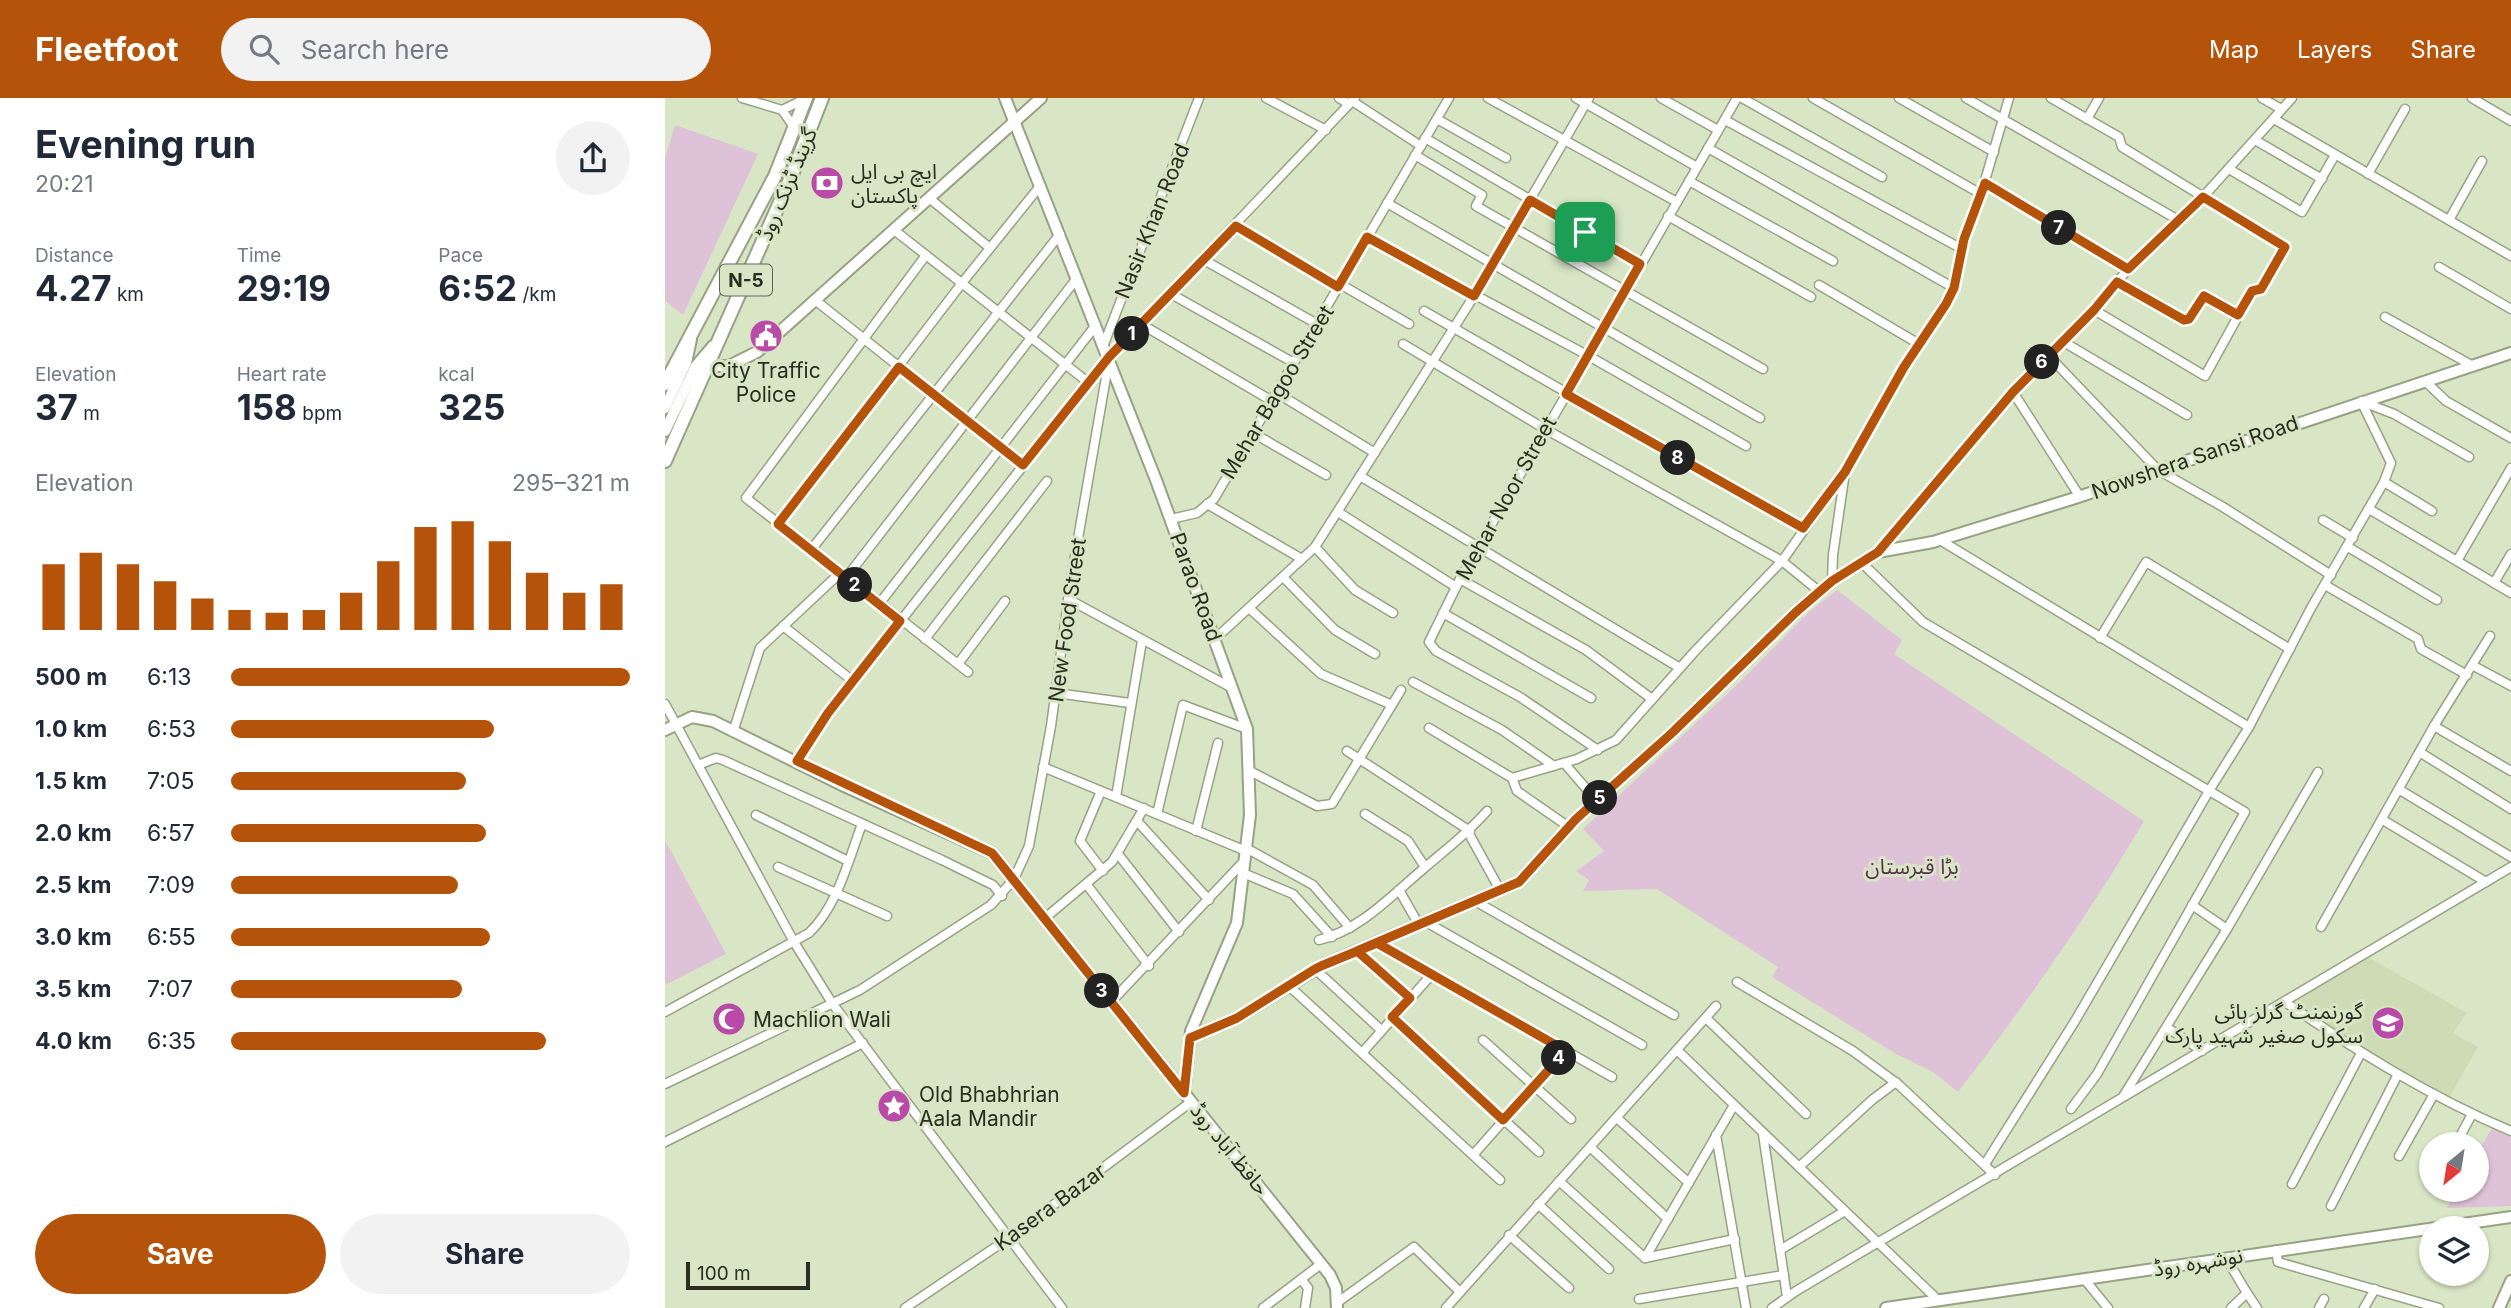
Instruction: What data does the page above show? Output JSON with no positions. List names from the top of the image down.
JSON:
{
  "streets": {
    "highway": ["گرینڈ ٹرنک روڈ", "N-5"],
    "main road": [
      "Nowshera Sansi Road",
      "Parao Road",
      "حافظ آباد روڈ",
      "نوشہرہ روڈ"
    ],
    "street": [
      "Nasir Khan Road",
      "Mehar Bagoo Street",
      "Mehar Noor Street",
      "New Food Street",
      "Kasera Bazar"
    ]
  },
  "crossings": [
    ["Nasir Khan Road", "Parao Road"],
    ["Parao Road", "New Food Street"],
    ["Parao Road", "حافظ آباد روڈ"],
    ["Parao Road", "Kasera Bazar"],
    ["New Food Street", "حافظ آباد روڈ"],
    ["حافظ آباد روڈ", "Kasera Bazar"]
  ],
  "parks": ["بڑا قبرستان"],
  "places": {
    "bank": ["ایچ بی ایل پاکستان"],
    "public building": ["City Traffic Police"],
    "mosque": ["Machlion Wali"],
    "school or university": ["گورنمنٹ گرلز ہائی سکول صغیر شہید پارک"],
    "place": ["Old Bhabhrian Aala Mandir"]
  },
  "scale_bar": "100 m",
  "north": "bottom left",
  "page": {
    "header": "Fleetfoot",
    "search": "Search here",
    "nav": ["Map", "Layers", "Share"],
    "heading": ["Evening run", "20:21"],
    "pins": [
      "7",
      "1",
      "6",
      "8",
      "2",
      "5",
      "3",
      "4"
    ],
    "stats": [
      ["Distance", "4.27 km"],
      ["Time", "29:19"],
      ["Pace", "6:52 /km"],
      ["Elevation", "37 m"],
      ["Heart rate", "158 bpm"],
      ["kcal", "325"]
    ],
    "chart": ["Elevation", "295–321 m"],
    "list": [
      {
        "name": "500 m",
        "note": "6:13"
      },
      {
        "name": "1.0 km",
        "note": "6:53"
      },
      {
        "name": "1.5 km",
        "note": "7:05"
      },
      {
        "name": "2.0 km",
        "note": "6:57"
      },
      {
        "name": "2.5 km",
        "note": "7:09"
      },
      {
        "name": "3.0 km",
        "note": "6:55"
      },
      {
        "name": "3.5 km",
        "note": "7:07"
      },
      {
        "name": "4.0 km",
        "note": "6:35"
      }
    ],
    "buttons": ["Save", "Share"],
    "scale": "100 m"
  }
}
